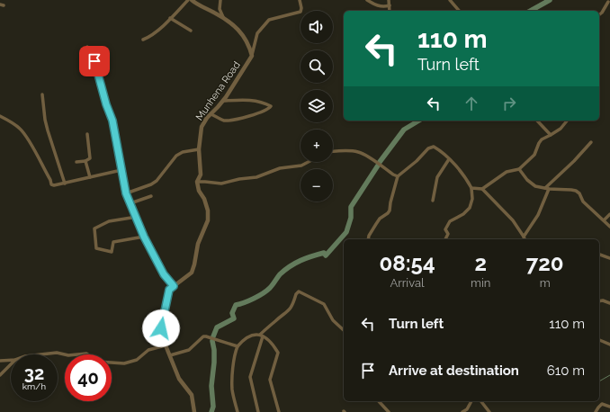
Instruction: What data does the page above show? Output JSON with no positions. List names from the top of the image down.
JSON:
{
  "streets": {
    "street": ["Munhena Road"]
  },
  "page": {
    "map_buttons": ["+", "−"],
    "turn": ["110 m", "Turn left"],
    "eta": [
      "08:54",
      "Arrival",
      "2",
      "min",
      "720",
      "m"
    ],
    "list": [
      {
        "name": "Turn left",
        "value": "110 m"
      },
      {
        "name": "Arrive at destination",
        "value": "610 m"
      }
    ],
    "speed": "32 km/h",
    "limit": "40"
  }
}
